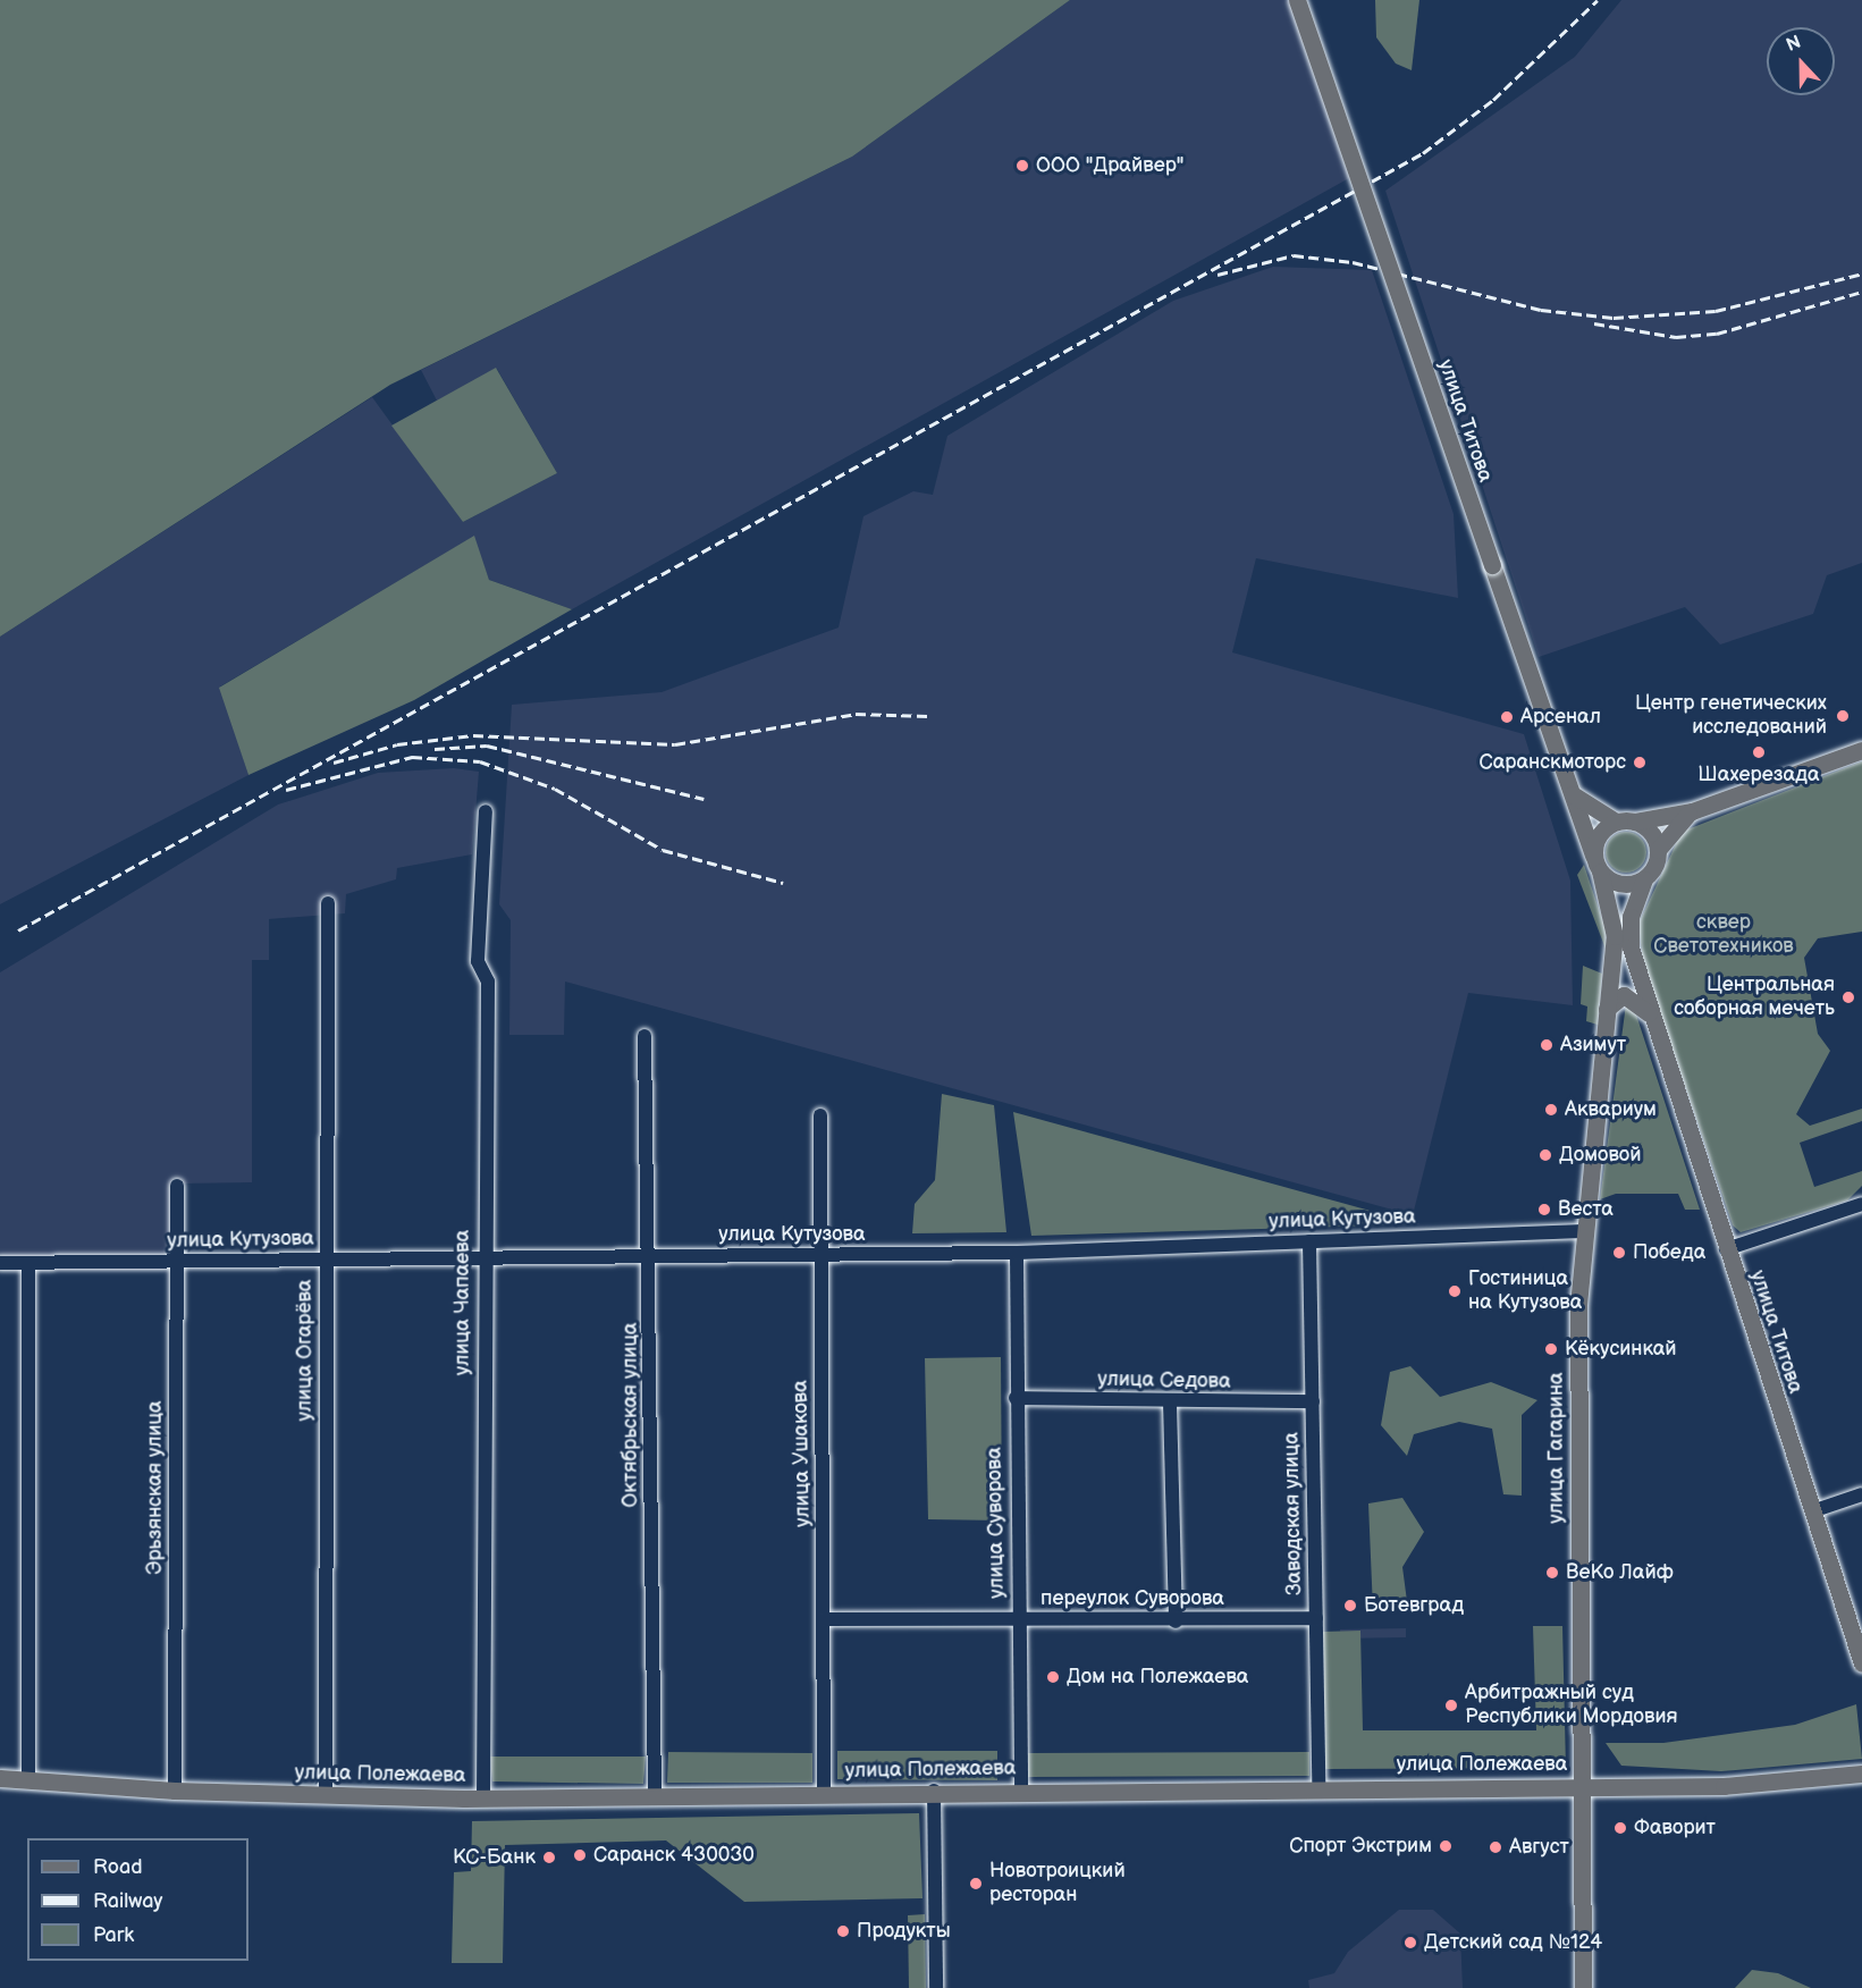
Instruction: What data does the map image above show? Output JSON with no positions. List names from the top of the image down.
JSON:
{
  "streets": {
    "main road": ["улица Титова", "улица Гагарина", "улица Полежаева"],
    "street": [
      "улица Кутузова",
      "улица Чапаева",
      "улица Огарёва",
      "улица Седова",
      "Октябрьская улица",
      "улица Ушакова",
      "Эрьзянская улица",
      "Заводская улица",
      "улица Суворова",
      "переулок Суворова"
    ]
  },
  "crossings": [
    ["улица Титова", "улица Гагарина"],
    ["улица Кутузова", "улица Чапаева"],
    ["улица Кутузова", "улица Огарёва"],
    ["улица Кутузова", "Октябрьская улица"],
    ["улица Кутузова", "улица Гагарина"],
    ["улица Кутузова", "улица Ушакова"],
    ["улица Кутузова", "Эрьзянская улица"],
    ["улица Кутузова", "Заводская улица"],
    ["улица Кутузова", "улица Суворова"],
    ["улица Чапаева", "улица Полежаева"],
    ["улица Огарёва", "улица Полежаева"],
    ["улица Седова", "Заводская улица"],
    ["улица Седова", "улица Суворова"],
    ["Октябрьская улица", "улица Полежаева"],
    ["улица Гагарина", "улица Полежаева"],
    ["улица Ушакова", "переулок Суворова"],
    ["улица Ушакова", "улица Полежаева"],
    ["Эрьзянская улица", "улица Полежаева"],
    ["Заводская улица", "переулок Суворова"],
    ["Заводская улица", "улица Полежаева"],
    ["улица Суворова", "переулок Суворова"],
    ["улица Суворова", "улица Полежаева"]
  ],
  "parks": ["сквер Светотехников"],
  "places": [
    "ООО \"Драйвер\"",
    "Центр генетических исследований",
    "Арсенал",
    "Шахерезада",
    "Саранскмоторс",
    "Центральная соборная мечеть",
    "Азимут",
    "Аквариум",
    "Домовой",
    "Веста",
    "Победа",
    "Гостиница на Кутузова",
    "Кёкусинкай",
    "ВеКо Лайф",
    "Ботевград",
    "Дом на Полежаева",
    "Арбитражный суд Республики Мордовия",
    "Фаворит",
    "Спорт Экстрим",
    "Август",
    "Саранск 430030",
    "КС-Банк",
    "Новотроицкий ресторан",
    "Продукты",
    "Детский сад №124"
  ],
  "legend": ["Road", "Railway", "Park"],
  "north": "top"
}
